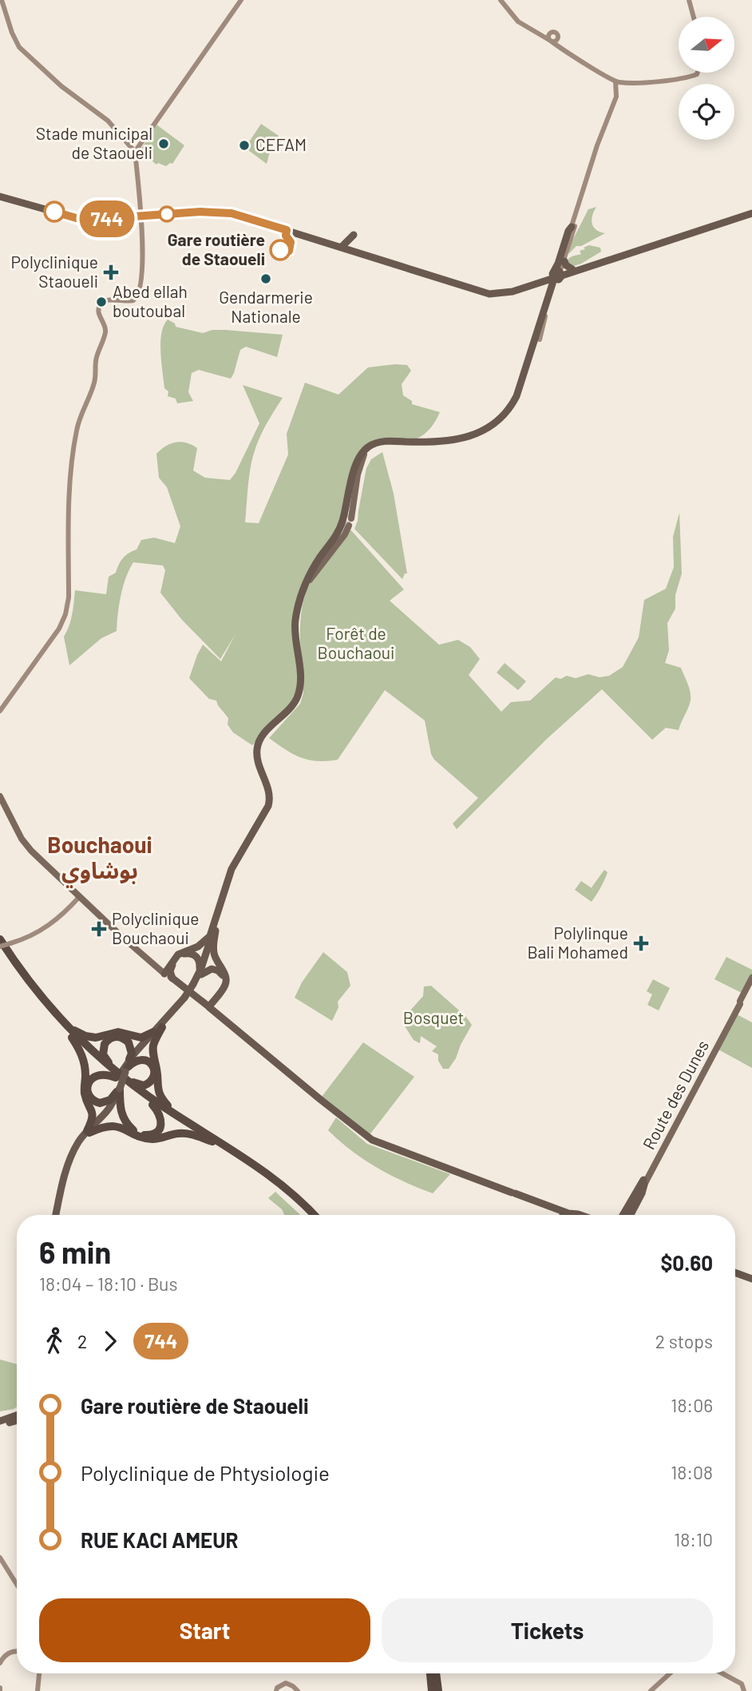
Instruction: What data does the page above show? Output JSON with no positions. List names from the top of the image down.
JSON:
{
  "streets": {
    "highway": ["Route des Dunes"]
  },
  "districts": ["Bouchaoui بوشاوي"],
  "parks": ["Forêt de Bouchaoui", "Bosquet"],
  "places": {
    "other": [
      "Stade municipal de Staoueli",
      "CEFAM",
      "Gare routière de Staoueli",
      "Gendarmerie Nationale",
      "Abed ellah boutoubal"
    ],
    "health": ["Polyclinique Staoueli", "Polyclinique Bouchaoui", "Polylinque Bali Mohamed"]
  },
  "lines": ["bus line 744"],
  "north": "right",
  "page": {
    "on_map": "744",
    "heading": ["6 min", "18:04 – 18:10 · Bus", "$0.60"],
    "legs": ["2", "744", "2 stops"],
    "list": [
      {
        "name": "Gare routière de Staoueli",
        "value": "18:06"
      },
      {
        "name": "Polyclinique de Phtysiologie",
        "value": "18:08"
      },
      {
        "name": "RUE KACI AMEUR",
        "value": "18:10"
      }
    ],
    "buttons": ["Start", "Tickets"]
  }
}
